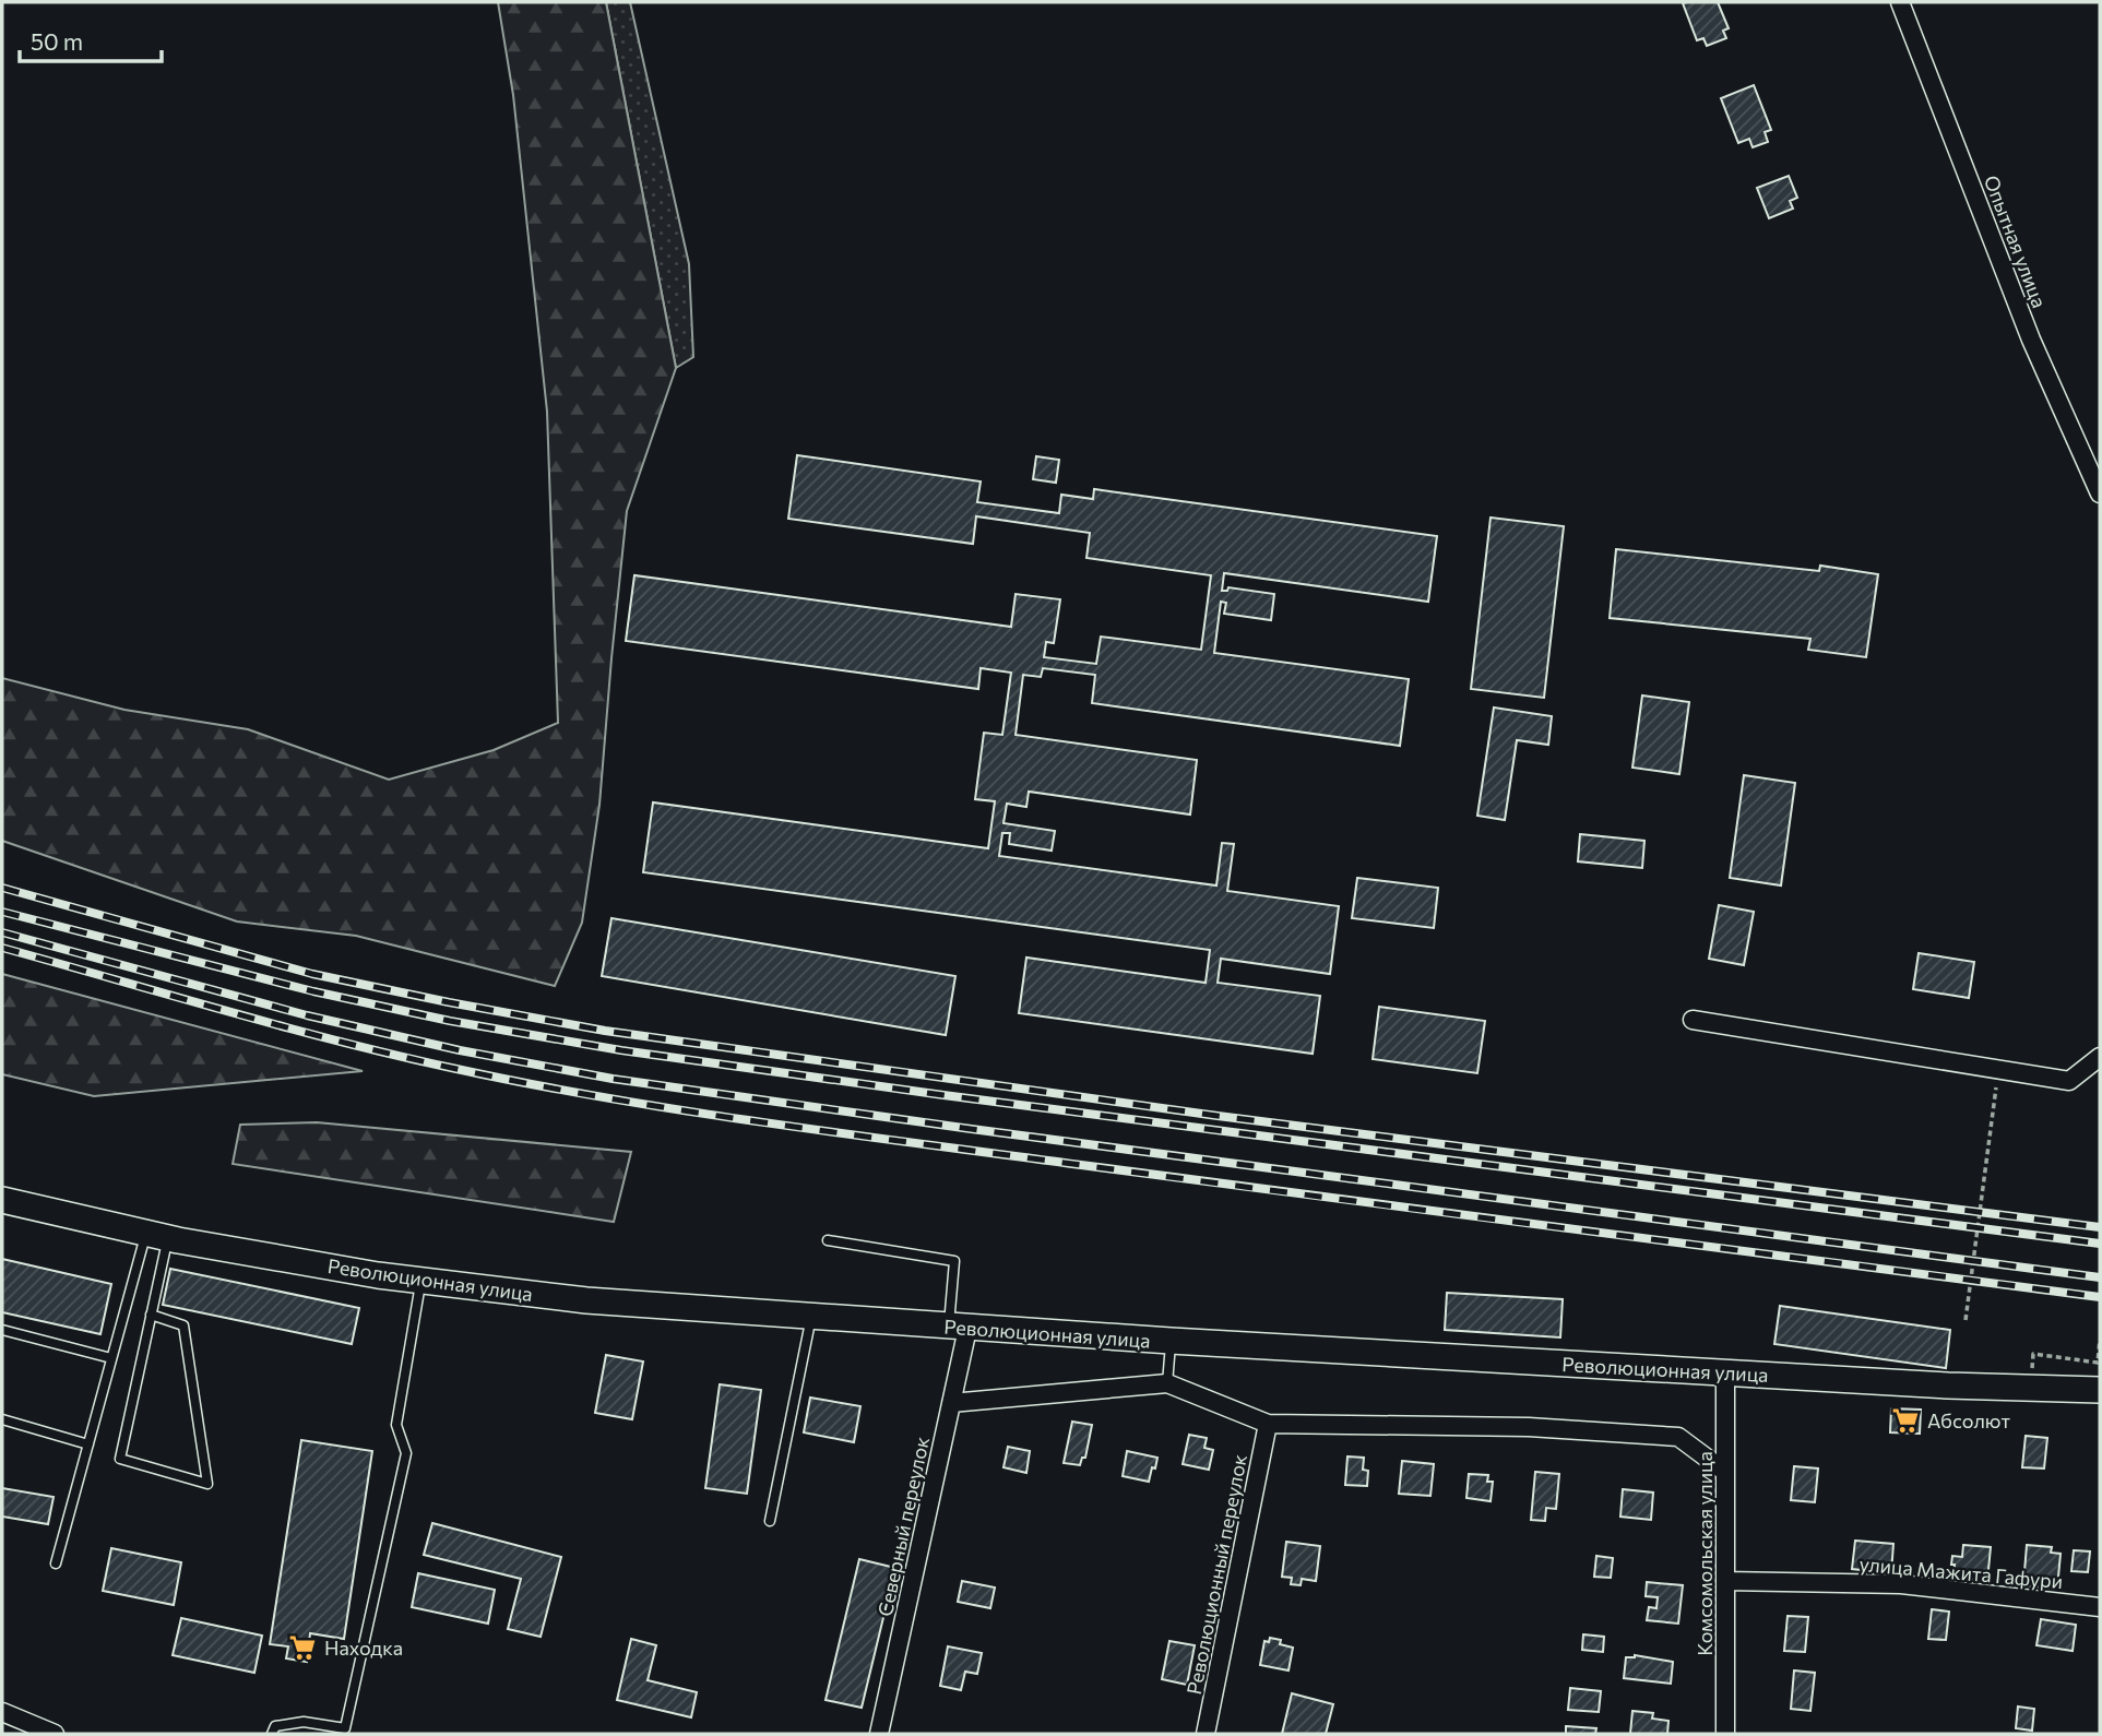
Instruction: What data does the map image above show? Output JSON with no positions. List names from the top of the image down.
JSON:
{
  "streets": {
    "main road": ["Революционная улица"],
    "street": [
      "Опытная улица",
      "Северный переулок",
      "Комсомольская улица",
      "улица Мажита Гафури",
      "Революционный переулок"
    ]
  },
  "crossings": [
    ["Революционная улица", "Северный переулок"],
    ["Революционная улица", "Комсомольская улица"],
    ["Комсомольская улица", "улица Мажита Гафури"]
  ],
  "places": {
    "supermarket": ["Абсолют", "Находка"]
  },
  "scale_bar": "50 m"
}
